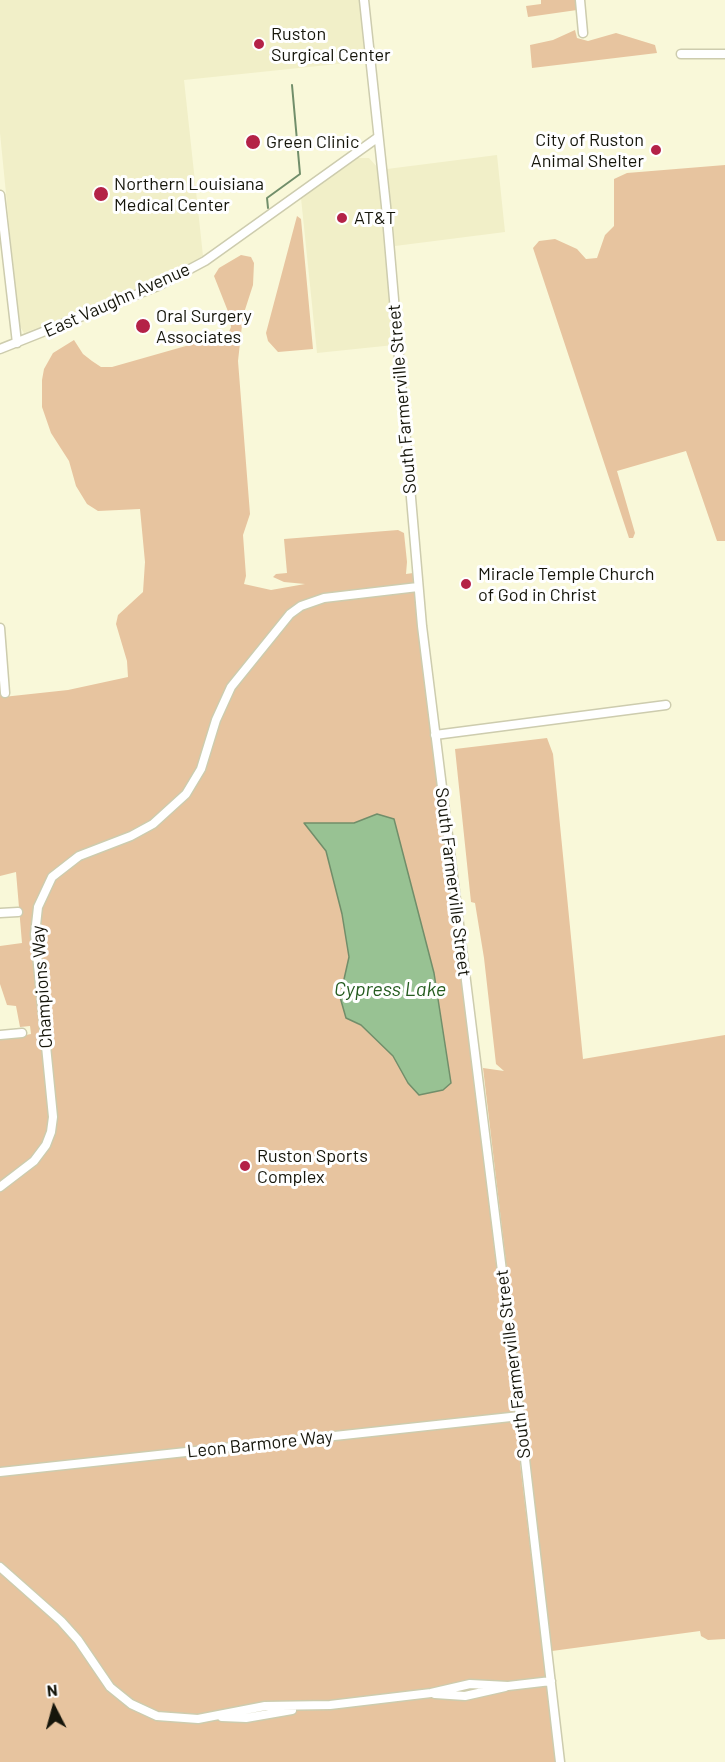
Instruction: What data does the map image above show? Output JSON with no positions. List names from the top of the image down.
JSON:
{
  "streets": {
    "street": [
      "East Vaughn Avenue",
      "South Farmerville Street",
      "Champions Way",
      "Leon Barmore Way"
    ]
  },
  "crossings": [
    ["East Vaughn Avenue", "South Farmerville Street"],
    ["South Farmerville Street", "Champions Way"],
    ["South Farmerville Street", "Leon Barmore Way"]
  ],
  "water": ["Cypress Lake"],
  "places": [
    "Ruston Surgical Center",
    "Green Clinic",
    "City of Ruston Animal Shelter",
    "Northern Louisiana Medical Center",
    "AT&T",
    "Oral Surgery Associates",
    "Miracle Temple Church of God in Christ",
    "Ruston Sports Complex"
  ],
  "north": "top"
}
